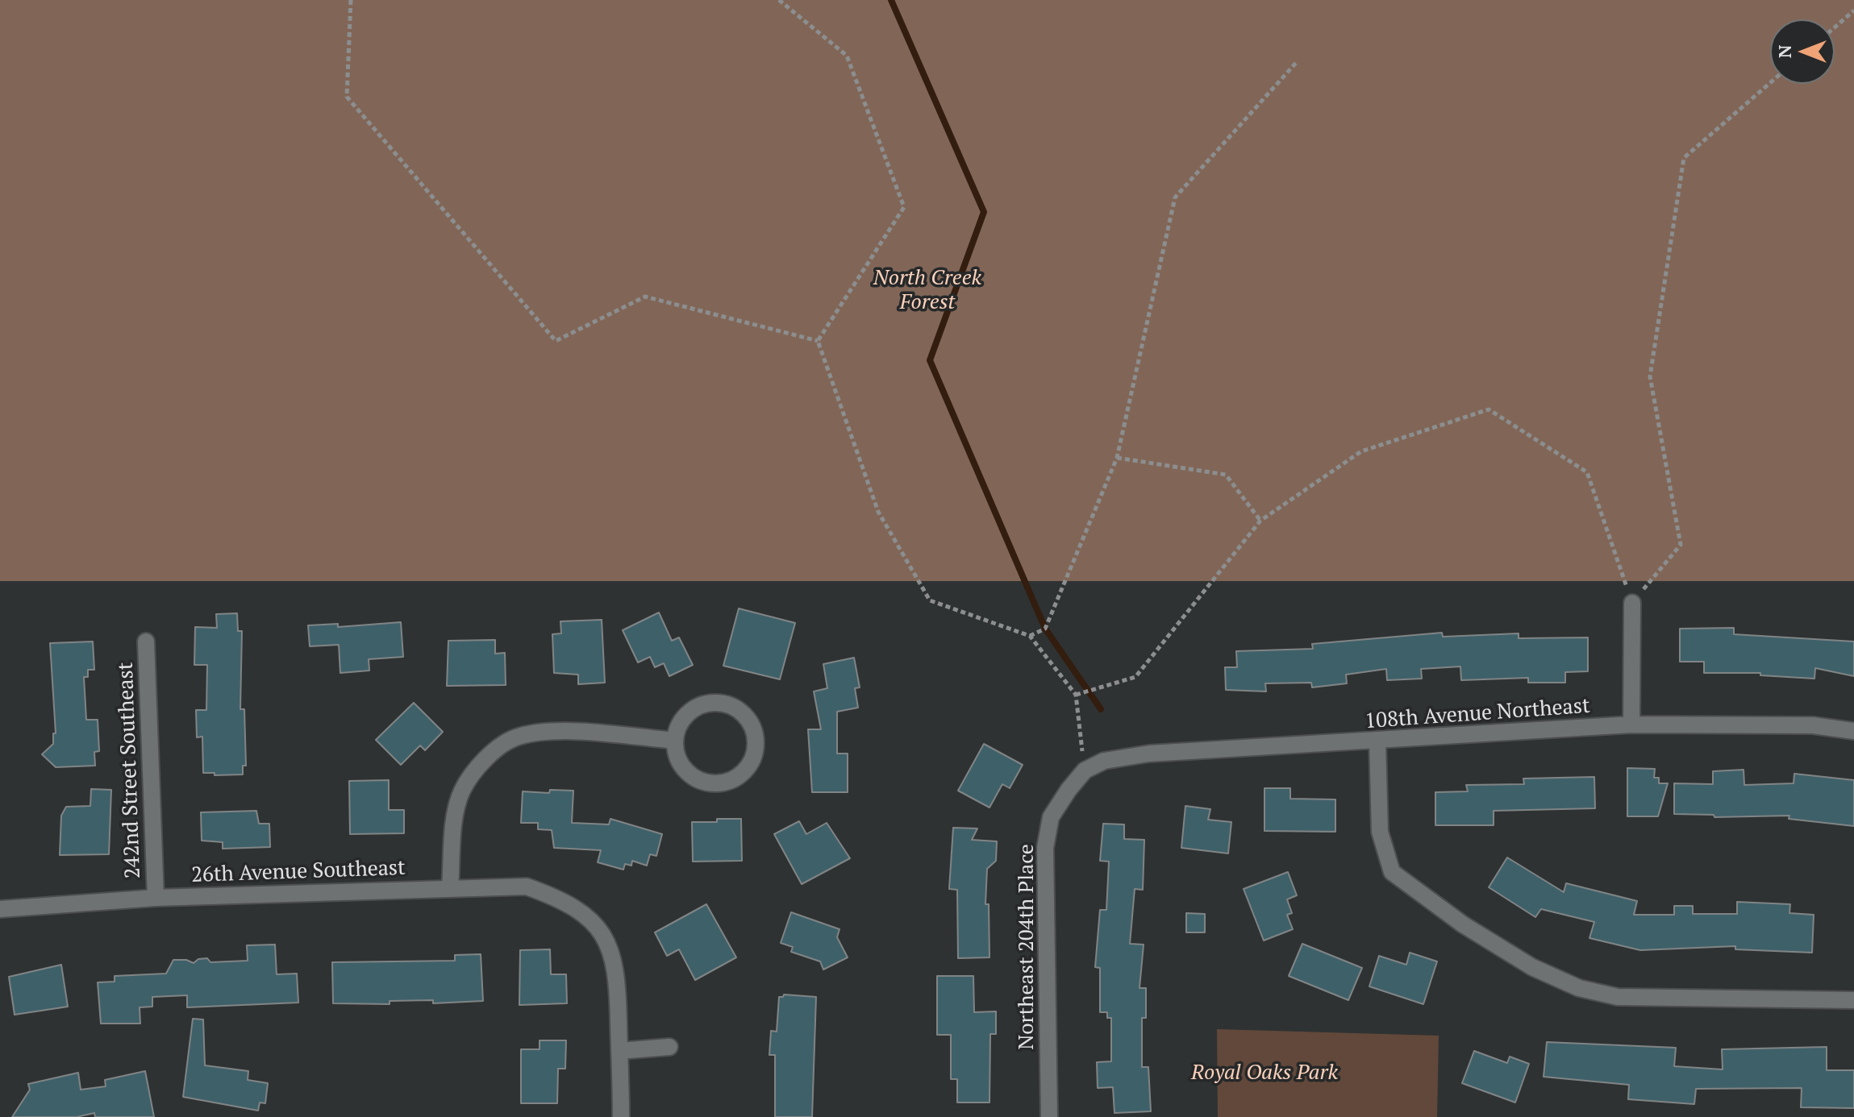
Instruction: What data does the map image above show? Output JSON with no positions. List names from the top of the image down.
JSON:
{
  "streets": {
    "street": [
      "108th Avenue Northeast",
      "242nd Street Southeast",
      "26th Avenue Southeast",
      "Northeast 204th Place"
    ]
  },
  "crossings": [
    ["108th Avenue Northeast", "Northeast 204th Place"],
    ["242nd Street Southeast", "26th Avenue Southeast"]
  ],
  "parks": ["North Creek Forest", "Royal Oaks Park"],
  "north": "left"
}
